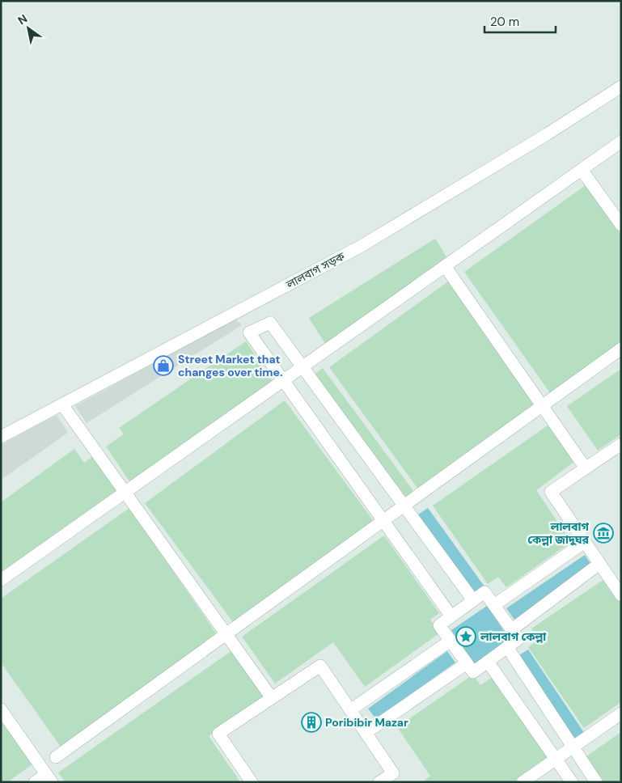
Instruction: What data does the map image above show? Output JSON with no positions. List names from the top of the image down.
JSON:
{
  "streets": {
    "street": ["লালবাগ সড়ক"]
  },
  "places": {
    "shop": ["Street Market that changes over time."],
    "museum": ["লালবাগ কেল্লা জাদুঘর"],
    "place": ["লালবাগ কেল্লা"],
    "building": ["Poribibir Mazar"]
  },
  "scale_bar": "20 m",
  "north": "top left"
}
